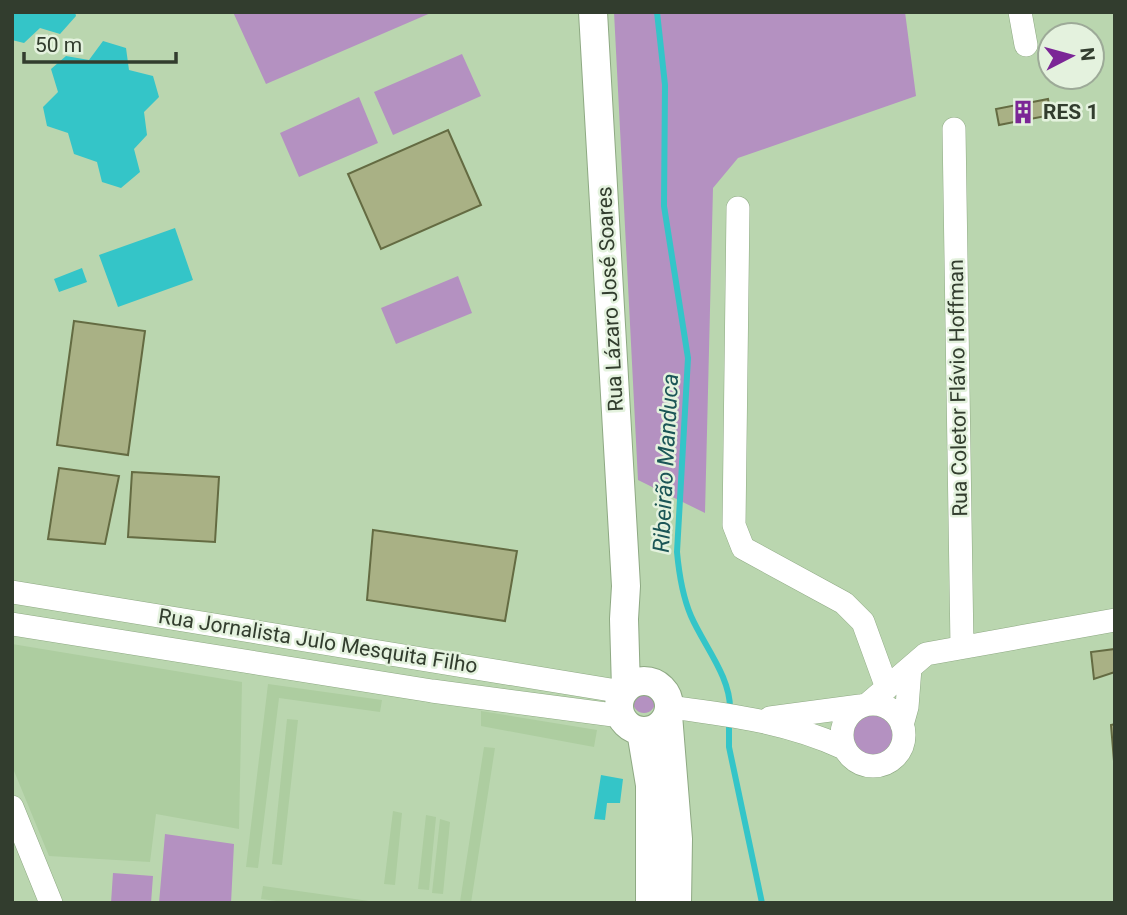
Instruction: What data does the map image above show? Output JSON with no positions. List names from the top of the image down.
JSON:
{
  "streets": {
    "main road": ["Rua Lázaro José Soares"],
    "street": ["Rua Coletor Flávio Hoffman", "Rua Jornalista Julo Mesquita Filho"]
  },
  "crossings": [
    ["Rua Lázaro José Soares", "Rua Jornalista Julo Mesquita Filho"]
  ],
  "water": ["Ribeirão Manduca"],
  "places": {
    "building": ["RES 1"]
  },
  "scale_bar": "50 m",
  "north": "right"
}
